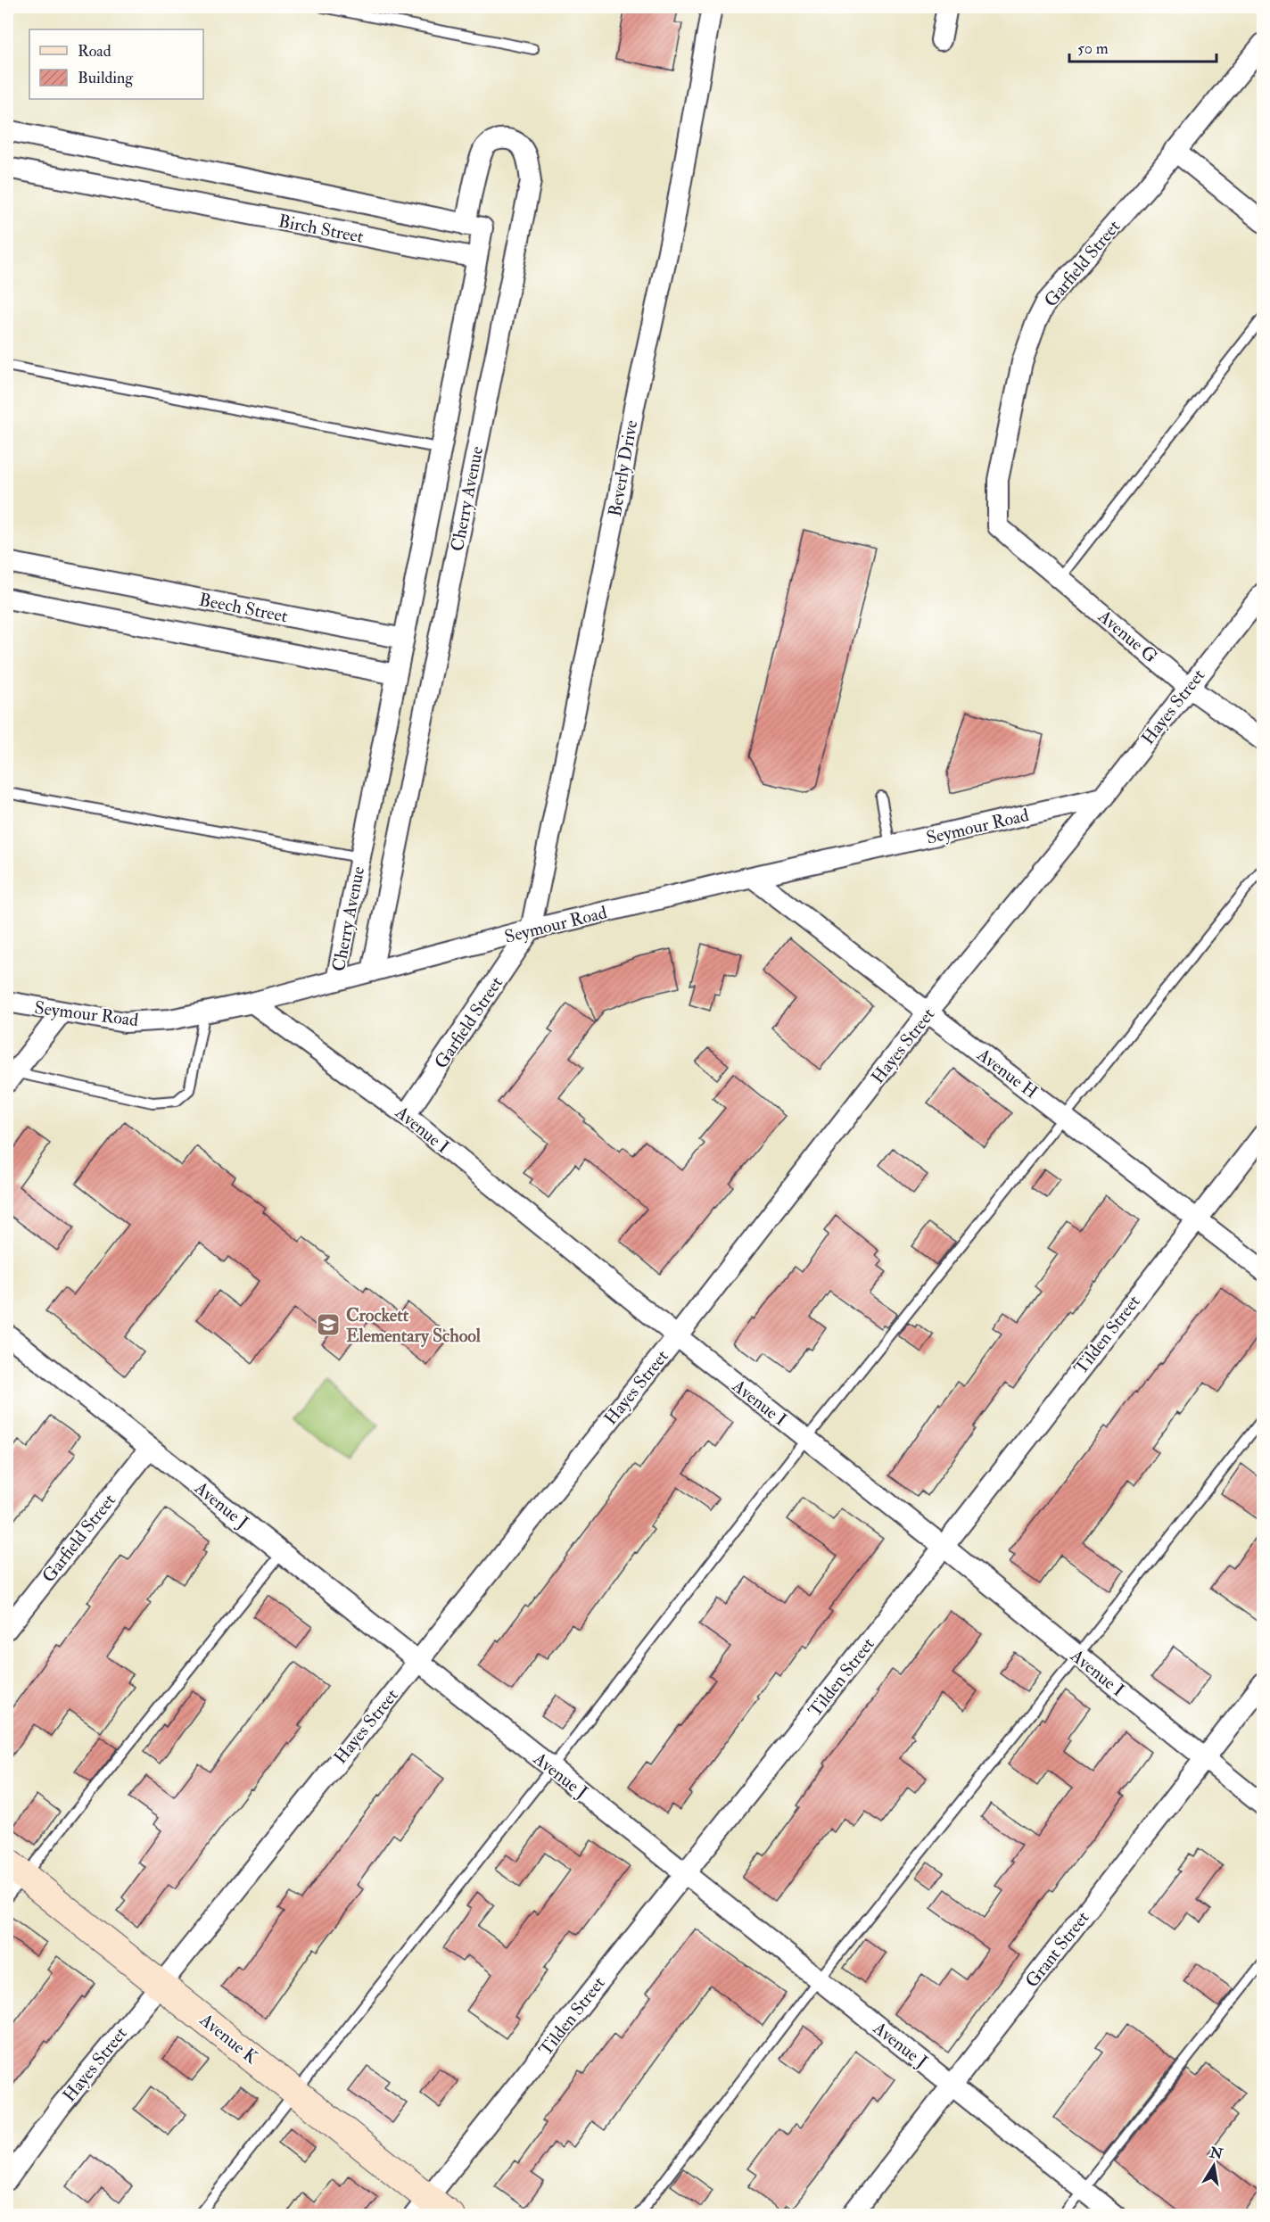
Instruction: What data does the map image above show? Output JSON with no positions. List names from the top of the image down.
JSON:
{
  "streets": {
    "street": [
      "Birch Street",
      "Garfield Street",
      "Beverly Drive",
      "Cherry Avenue",
      "Beech Street",
      "Avenue G",
      "Hayes Street",
      "Seymour Road",
      "Avenue H",
      "Avenue I",
      "Tilden Street",
      "Avenue J",
      "Grant Street",
      "Avenue K"
    ]
  },
  "crossings": [
    ["Birch Street", "Cherry Avenue"],
    ["Garfield Street", "Beverly Drive"],
    ["Garfield Street", "Avenue G"],
    ["Garfield Street", "Seymour Road"],
    ["Garfield Street", "Avenue I"],
    ["Garfield Street", "Avenue J"],
    ["Beverly Drive", "Seymour Road"],
    ["Cherry Avenue", "Beech Street"],
    ["Cherry Avenue", "Seymour Road"],
    ["Avenue G", "Hayes Street"],
    ["Hayes Street", "Seymour Road"],
    ["Hayes Street", "Avenue H"],
    ["Hayes Street", "Avenue I"],
    ["Hayes Street", "Avenue J"],
    ["Hayes Street", "Avenue K"],
    ["Seymour Road", "Avenue H"],
    ["Seymour Road", "Avenue I"],
    ["Avenue H", "Tilden Street"],
    ["Avenue I", "Tilden Street"],
    ["Avenue I", "Grant Street"],
    ["Tilden Street", "Avenue J"],
    ["Tilden Street", "Avenue K"],
    ["Avenue J", "Grant Street"]
  ],
  "places": {
    "school or university": ["Crockett Elementary School"]
  },
  "legend": ["Road", "Building"],
  "scale_bar": "50 m",
  "north": "top"
}
